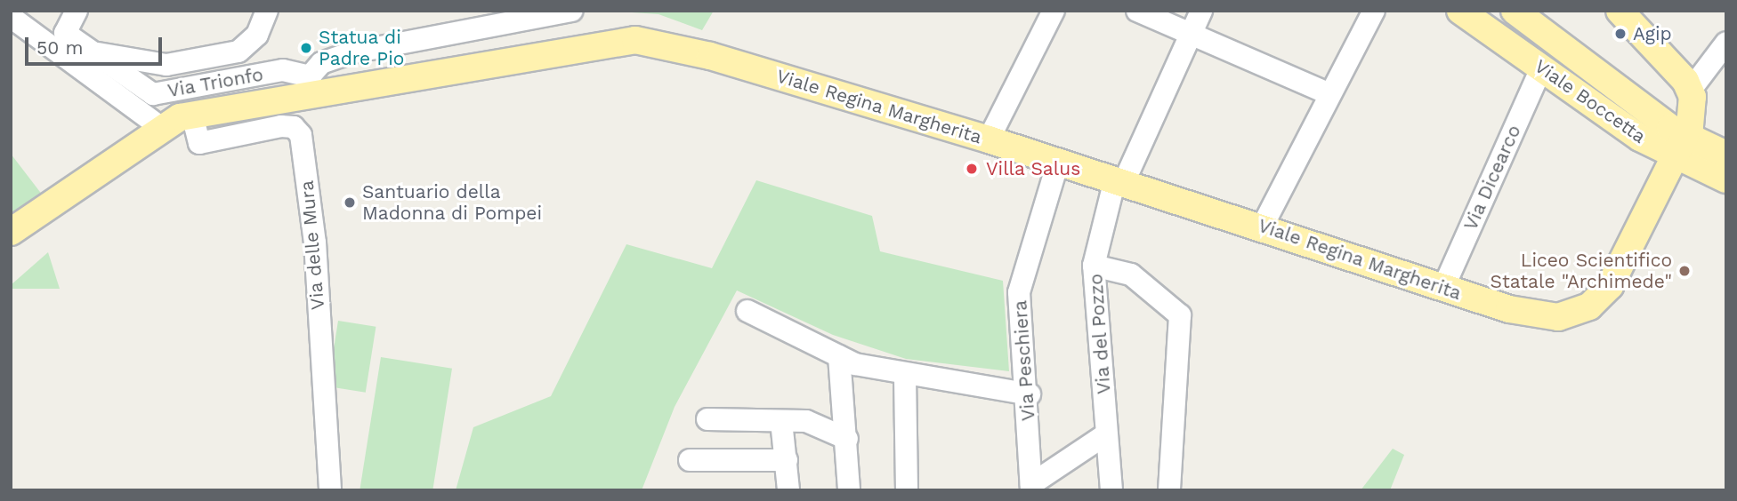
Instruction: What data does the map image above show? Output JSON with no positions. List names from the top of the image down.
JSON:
{
  "streets": {
    "main road": ["Viale Boccetta", "Viale Regina Margherita"],
    "street": [
      "Via Trionfo",
      "Via Dicearco",
      "Via delle Mura",
      "Via del Pozzo",
      "Via Peschiera"
    ]
  },
  "crossings": [
    ["Via Trionfo", "Viale Regina Margherita"],
    ["Viale Boccetta", "Viale Regina Margherita"],
    ["Viale Boccetta", "Via Dicearco"],
    ["Viale Regina Margherita", "Via Dicearco"],
    ["Viale Regina Margherita", "Via delle Mura"],
    ["Viale Regina Margherita", "Via del Pozzo"],
    ["Viale Regina Margherita", "Via Peschiera"]
  ],
  "places": [
    "Agip",
    "Statua di Padre Pio",
    "Villa Salus",
    "Santuario della Madonna di Pompei",
    "Liceo Scientifico Statale \"Archimede\""
  ],
  "scale_bar": "50 m"
}
